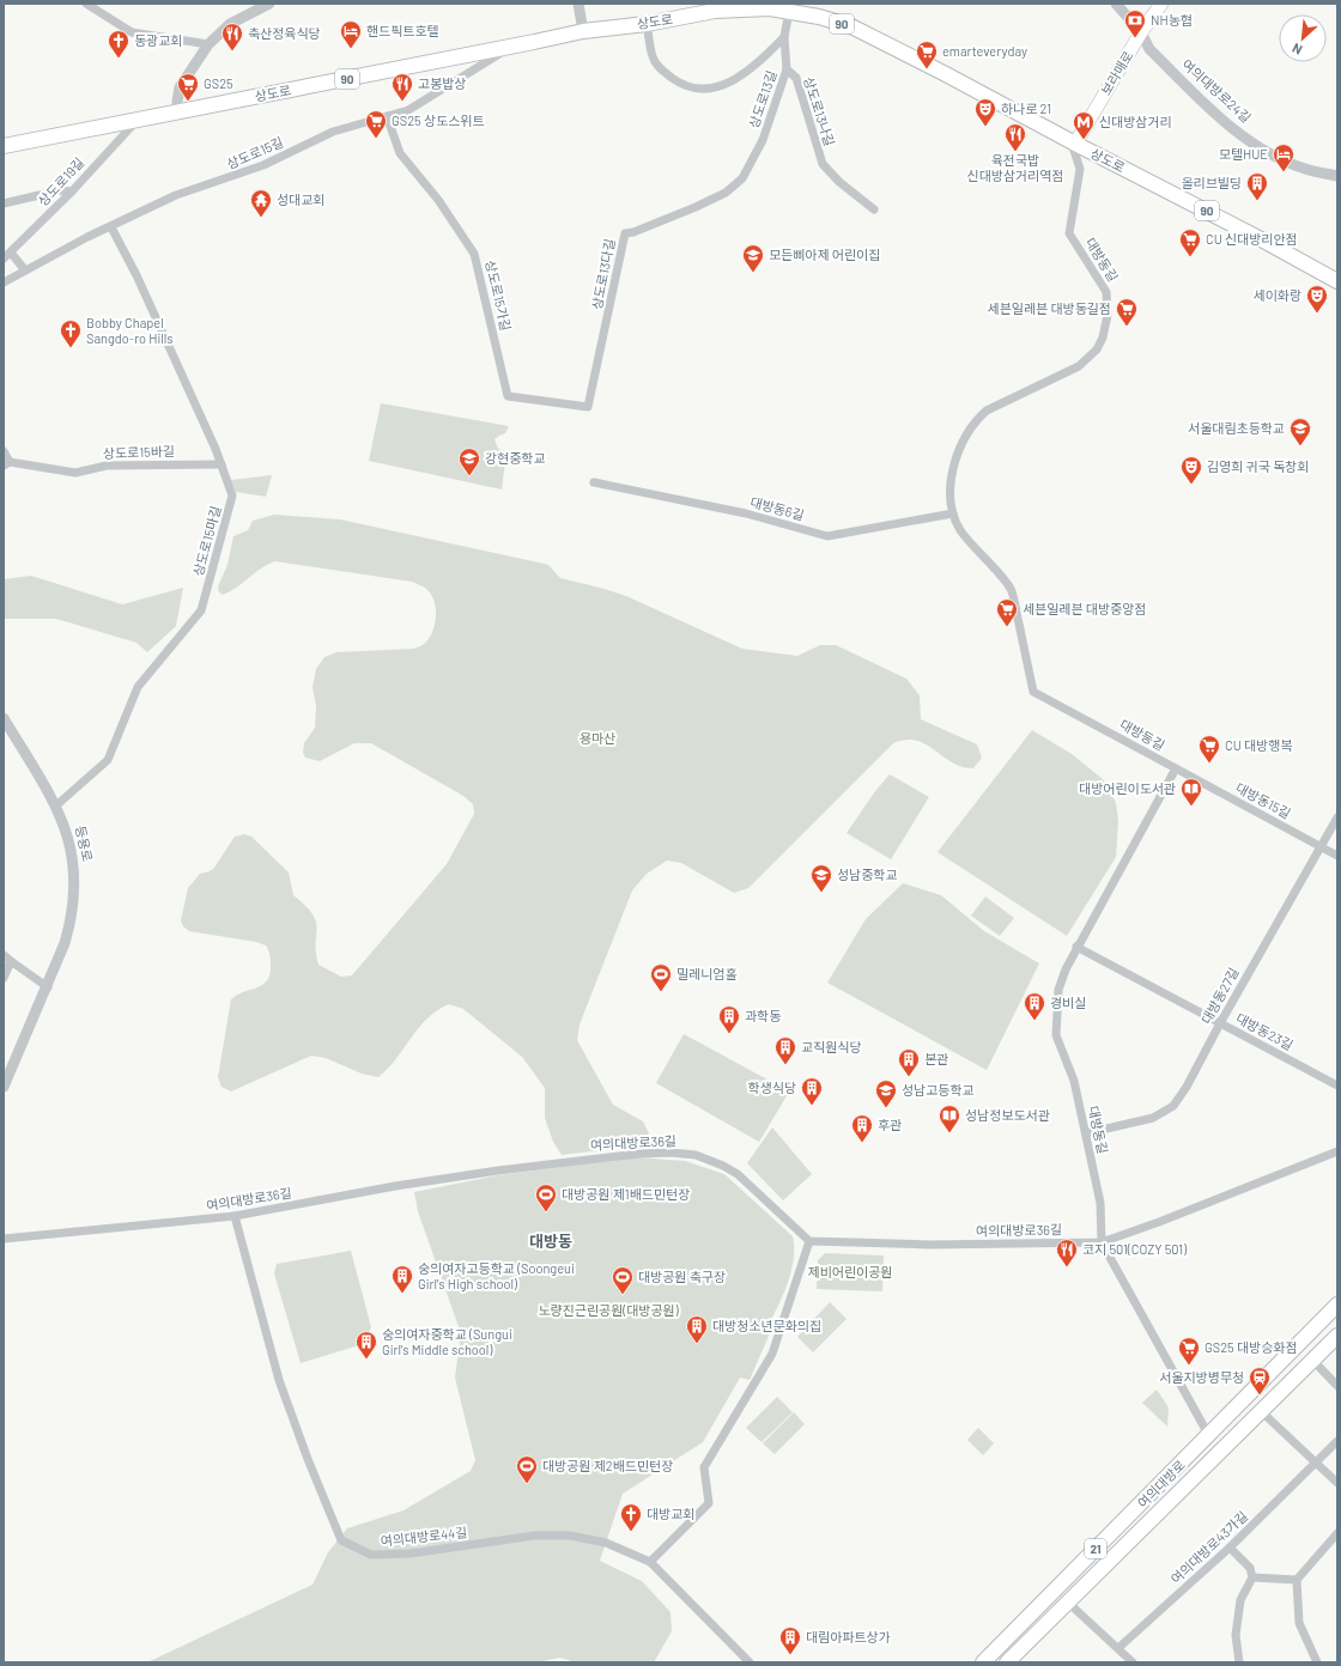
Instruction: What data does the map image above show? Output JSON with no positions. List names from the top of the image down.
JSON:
{
  "streets": {
    "main road": [
      "상도로",
      "90",
      "보라매로",
      "여의대방로",
      "21"
    ],
    "street": [
      "여의대방로24길",
      "상도로13길",
      "상도로13나길",
      "상도로15길",
      "상도로19길",
      "대방동길",
      "상도로13다길",
      "상도로15가길",
      "상도로15바길",
      "대방동6길",
      "상도로15마길",
      "대방동15길",
      "등용로",
      "대방동27길",
      "대방동23길",
      "여의대방로36길",
      "여의대방로44길",
      "여의대방로43가길"
    ]
  },
  "crossings": [
    ["상도로", "보라매로"],
    ["상도로", "상도로13길"],
    ["상도로", "상도로15길"],
    ["상도로", "상도로19길"],
    ["상도로", "대방동길"],
    ["보라매로", "여의대방로24길"],
    ["보라매로", "대방동길"],
    ["상도로13길", "상도로13나길"],
    ["상도로13길", "상도로13다길"],
    ["상도로15길", "상도로15가길"],
    ["상도로15길", "상도로15마길"],
    ["대방동길", "대방동6길"],
    ["대방동길", "대방동15길"],
    ["대방동길", "대방동27길"],
    ["대방동길", "대방동23길"],
    ["대방동길", "여의대방로36길"],
    ["대방동길", "여의대방로"],
    ["상도로13다길", "상도로15가길"],
    ["상도로15바길", "상도로15마길"],
    ["상도로15마길", "등용로"],
    ["대방동15길", "대방동27길"],
    ["대방동27길", "대방동23길"],
    ["여의대방로36길", "여의대방로44길"]
  ],
  "districts": ["대방동"],
  "parks": ["용마산", "제비어린이공원", "노량진근린공원(대방공원)"],
  "places": {
    "bank": ["NH농협"],
    "hotel": ["핸드픽트호텔", "모텔HUE"],
    "restaurant": [
      "축산정육식당",
      "고봉밥상",
      "육전국밥 신대방삼거리역점",
      "코지 501(COZY 501)"
    ],
    "church": ["동광교회", "Bobby Chapel Sangdo-ro Hills", "대방교회"],
    "supermarket": [
      "emarteveryday",
      "GS25",
      "GS25 상도스위트",
      "CU 신대방리안점",
      "세븐일레븐 대방동길점",
      "세븐일레븐 대방중앙점",
      "CU 대방행복",
      "GS25 대방승화점"
    ],
    "theatre": ["하나로 21", "세이화랑", "김영희 귀국 독창회"],
    "metro station": ["신대방삼거리"],
    "building": [
      "올리브빌딩",
      "경비실",
      "과학동",
      "교직원식당",
      "본관",
      "학생식당",
      "후관",
      "숭의여자고등학교 (Soongeui Girl's High school)",
      "대방청소년문화의집",
      "숭의여자중학교 (Sungui Girl's Middle school)",
      "대림아파트상가"
    ],
    "temple": ["성대교회"],
    "school or university": [
      "모든삐아제 어린이집",
      "서울대림초등학교",
      "강현중학교",
      "성남중학교",
      "성남고등학교"
    ],
    "library": ["대방어린이도서관", "성남정보도서관"],
    "sports": [
      "밀레니엄홀",
      "대방공원 제1배드민턴장",
      "대방공원 축구장",
      "대방공원 제2배드민턴장"
    ],
    "station": ["서울지방병무청"]
  },
  "north": "bottom left"
}
